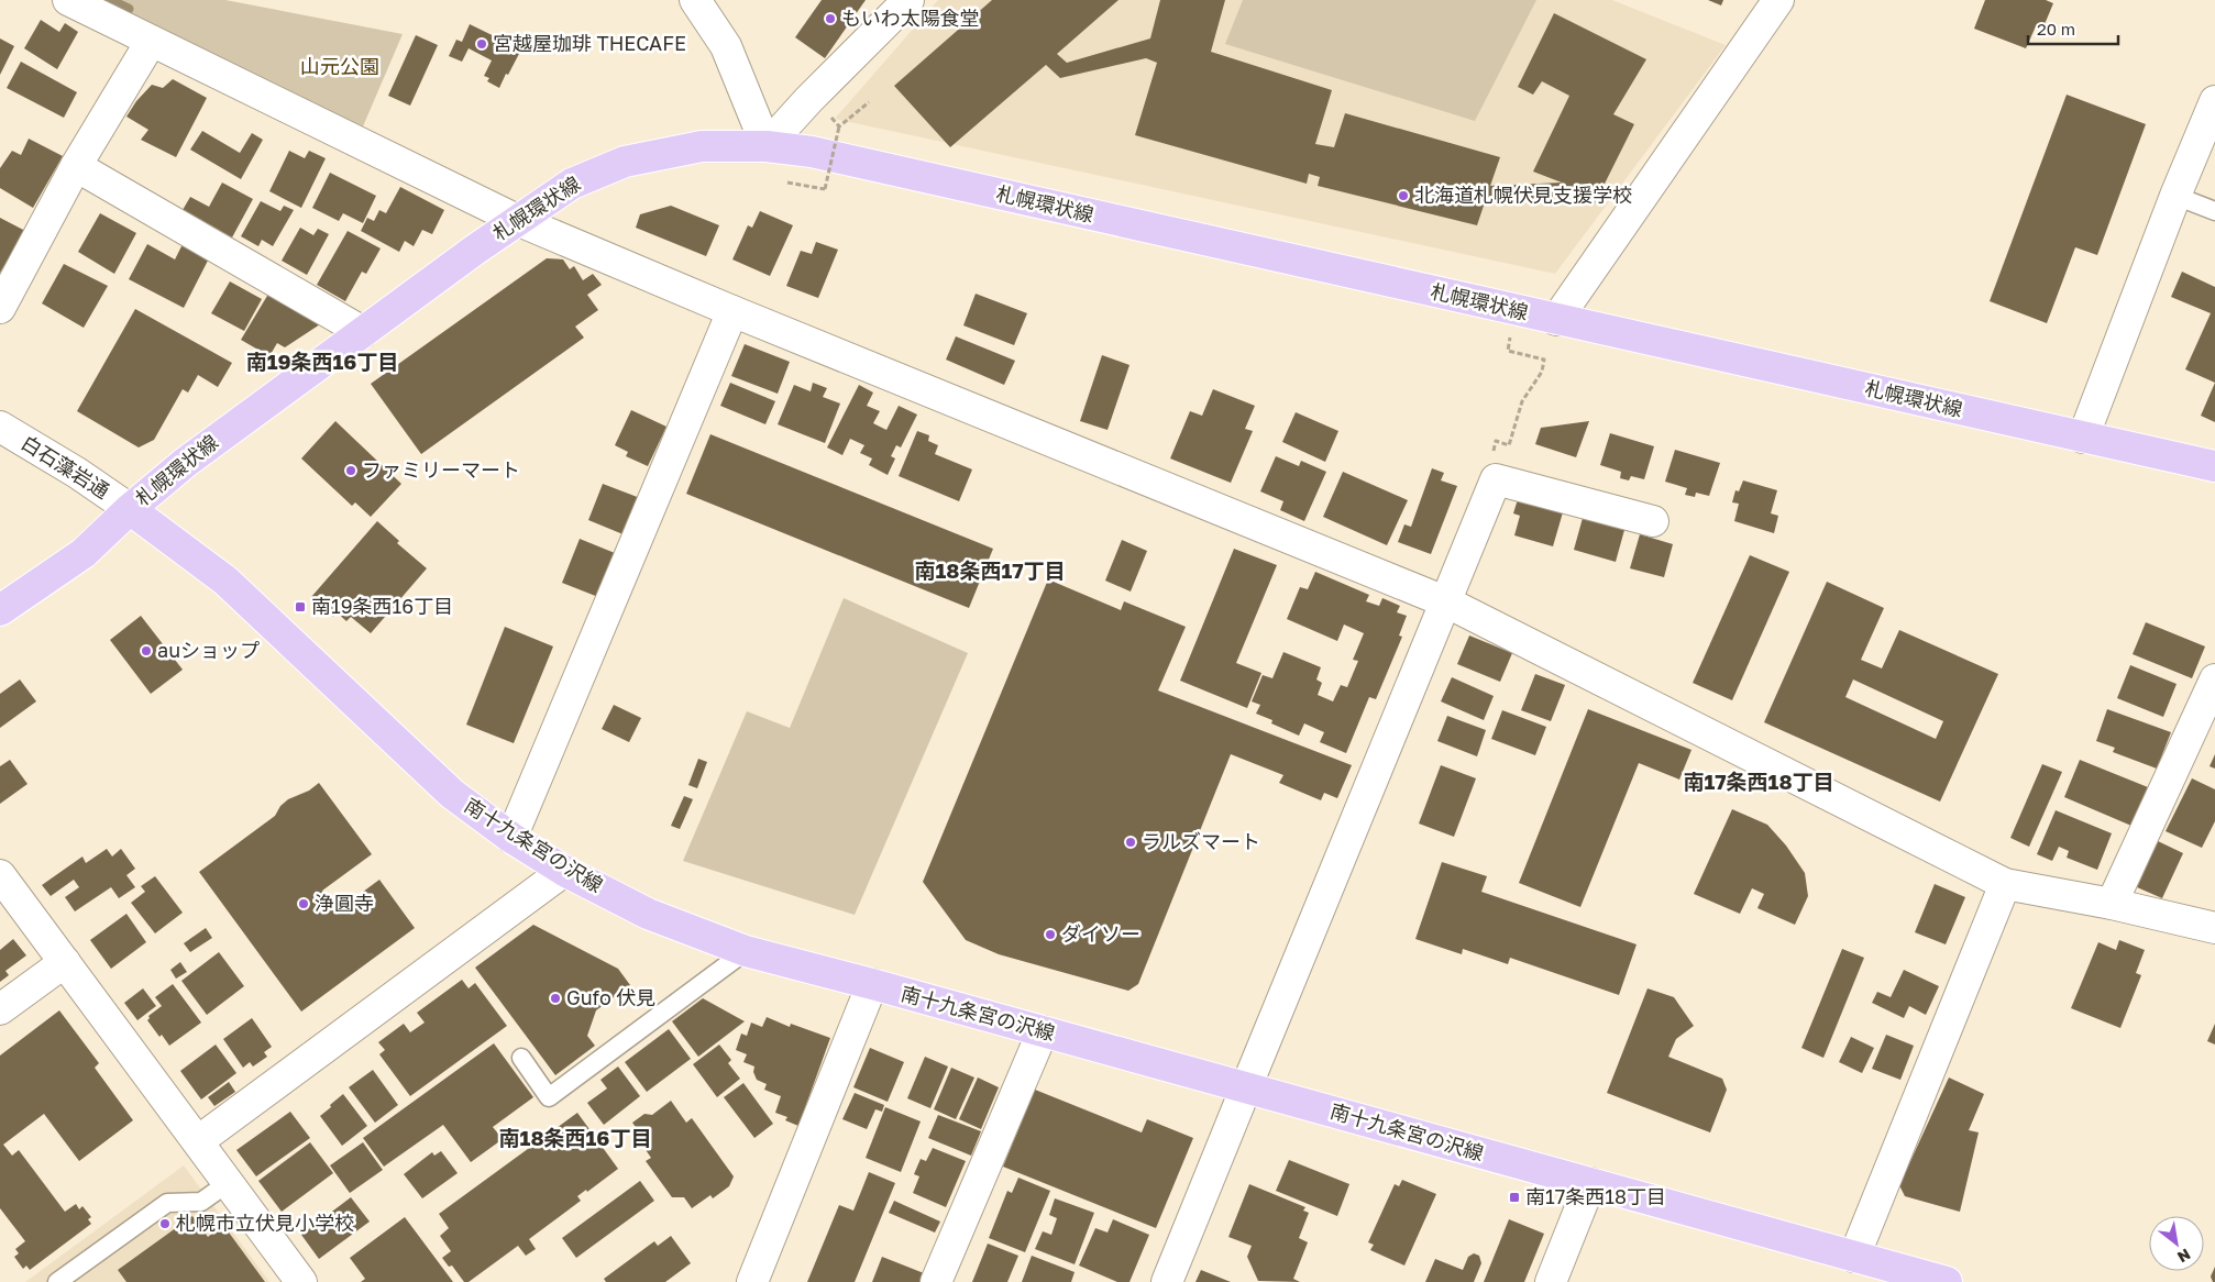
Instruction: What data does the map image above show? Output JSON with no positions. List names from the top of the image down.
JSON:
{
  "streets": {
    "main road": ["札幌環状線", "南十九条宮の沢線"],
    "street": ["白石藻岩通"]
  },
  "crossings": [
    ["札幌環状線", "白石藻岩通"],
    ["札幌環状線", "南十九条宮の沢線"],
    ["白石藻岩通", "南十九条宮の沢線"]
  ],
  "districts": [
    "南19条西16丁目",
    "南18条西17丁目",
    "南17条西18丁目",
    "南18条西16丁目"
  ],
  "parks": ["山元公園"],
  "places": {
    "other": [
      "もいわ太陽食堂",
      "宮越屋珈琲 THECAFE",
      "北海道札幌伏見支援学校",
      "ファミリーマート",
      "auショップ",
      "ラルズマート",
      "浄圓寺",
      "ダイソー",
      "Gufo 伏見",
      "札幌市立伏見小学校"
    ],
    "transit": ["南19条西16丁目", "南17条西18丁目"]
  },
  "scale_bar": "20 m",
  "north": "bottom right"
}
